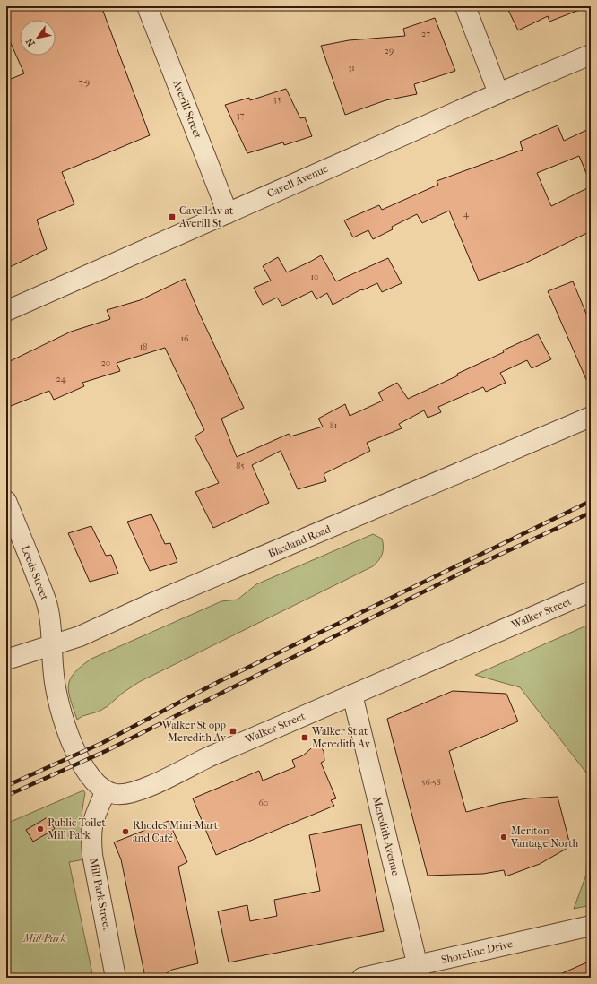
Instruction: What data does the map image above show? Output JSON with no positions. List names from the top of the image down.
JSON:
{
  "streets": {
    "street": [
      "Averill Street",
      "Cavell Avenue",
      "Blaxland Road",
      "Leeds Street",
      "Walker Street",
      "Meredith Avenue",
      "Mill Park Street",
      "Shoreline Drive"
    ]
  },
  "crossings": [
    ["Averill Street", "Cavell Avenue"],
    ["Blaxland Road", "Leeds Street"],
    ["Walker Street", "Meredith Avenue"],
    ["Walker Street", "Mill Park Street"],
    ["Meredith Avenue", "Shoreline Drive"]
  ],
  "parks": ["Mill Park"],
  "places": {
    "transit": ["Cavell Av at Averill St", "Walker St opp Meredith Av", "Walker St at Meredith Av"],
    "other": ["Public Toilet Mill Park", "Rhodes Mini-Mart and Café", "Meriton Vantage North"]
  },
  "house_numbers": [
    "27",
    "29",
    "31",
    "7-9",
    "35",
    "37",
    "4",
    "10",
    "16",
    "18",
    "20",
    "24",
    "81",
    "85",
    "56-58",
    "60"
  ],
  "north": "bottom left"
}
